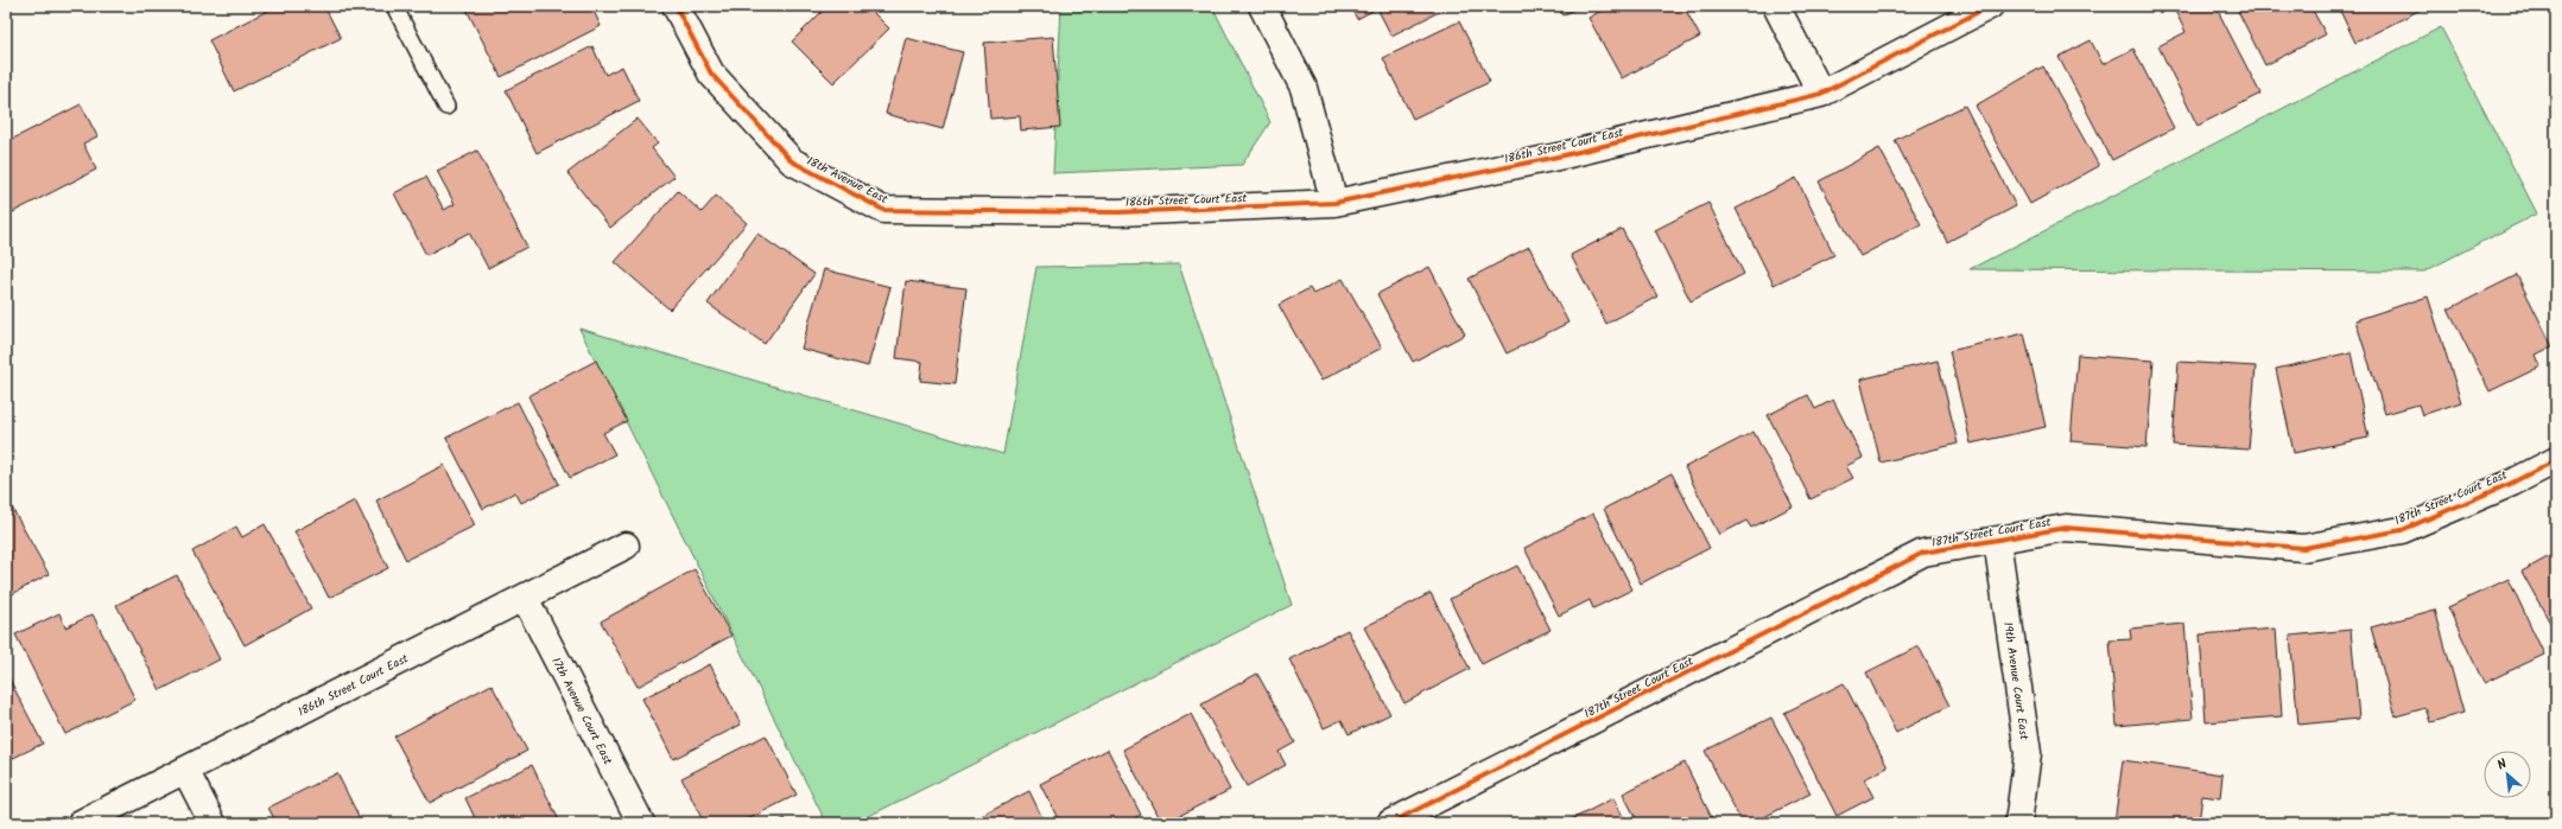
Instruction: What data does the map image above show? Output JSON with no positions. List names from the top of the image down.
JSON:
{
  "streets": {
    "street": [
      "186th Street Court East",
      "18th Avenue East",
      "187th Street Court East",
      "19th Avenue Court East",
      "17th Avenue Court East"
    ]
  },
  "crossings": [
    ["186th Street Court East", "18th Avenue East"],
    ["186th Street Court East", "17th Avenue Court East"],
    ["187th Street Court East", "19th Avenue Court East"]
  ],
  "north": "top left"
}
